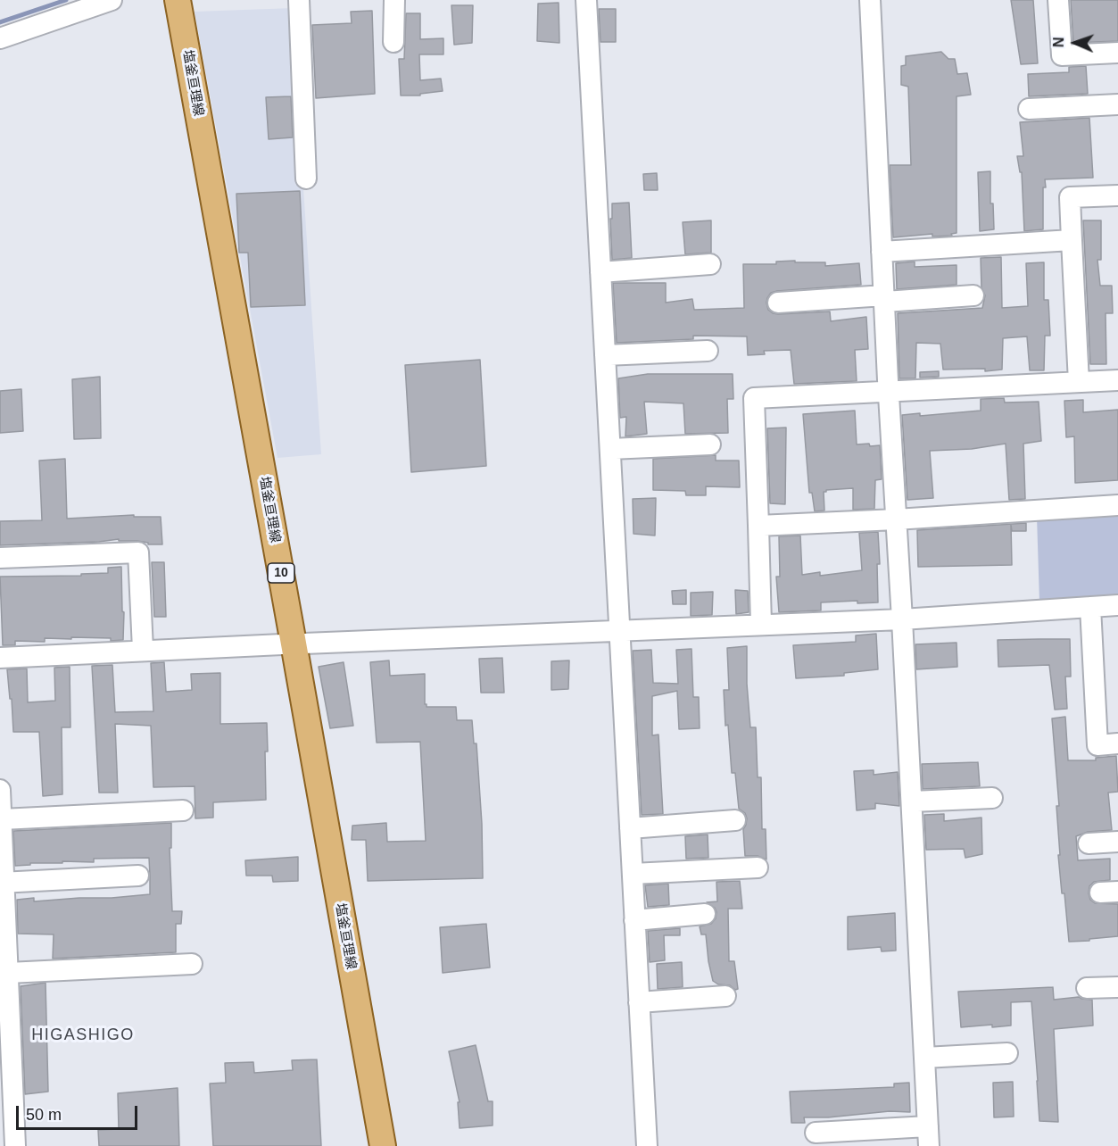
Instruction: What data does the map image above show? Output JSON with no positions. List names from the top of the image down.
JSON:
{
  "streets": {
    "main road": ["塩釜亘理線", "10"]
  },
  "districts": ["HIGASHIGO"],
  "scale_bar": "50 m",
  "north": "left"
}
